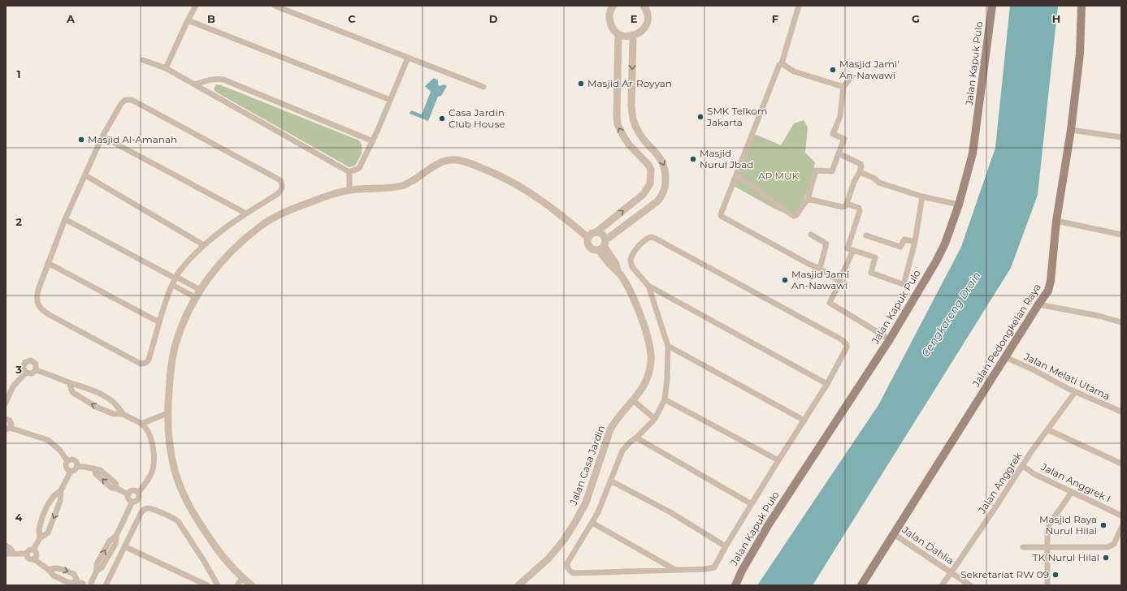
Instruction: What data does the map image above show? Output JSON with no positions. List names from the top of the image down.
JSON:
{
  "streets": {
    "main road": ["Jalan Kapuk Pulo", "Jalan Pedongkelan Raya"],
    "street": [
      "Jalan Melati Utama",
      "Jalan Casa Jardin",
      "Jalan Anggrek",
      "Jalan Anggrek I",
      "Jalan Dahlia"
    ]
  },
  "crossings": [
    ["Jalan Pedongkelan Raya", "Jalan Melati Utama"],
    ["Jalan Pedongkelan Raya", "Jalan Dahlia"],
    ["Jalan Melati Utama", "Jalan Anggrek"],
    ["Jalan Anggrek", "Jalan Anggrek I"],
    ["Jalan Anggrek", "Jalan Dahlia"]
  ],
  "water": ["Cengkareng Drain"],
  "parks": ["AP MUK"],
  "places": [
    "Masjid Jami' An-Nawawi",
    "Masjid Ar-Royyan",
    "SMK Telkom Jakarta",
    "Casa Jardin Club House",
    "Masjid Al-Amanah",
    "Masjid Nurul Jbad",
    "Masjid Jami An-Nawawi",
    "Masjid Raya Nurul Hilal",
    "TK Nurul Hilal",
    "Sekretariat RW 09"
  ],
  "grid": {
    "columns": [
      "A",
      "B",
      "C",
      "D",
      "E",
      "F",
      "G",
      "H"
    ],
    "rows": [
      "1",
      "2",
      "3",
      "4"
    ]
  }
}
